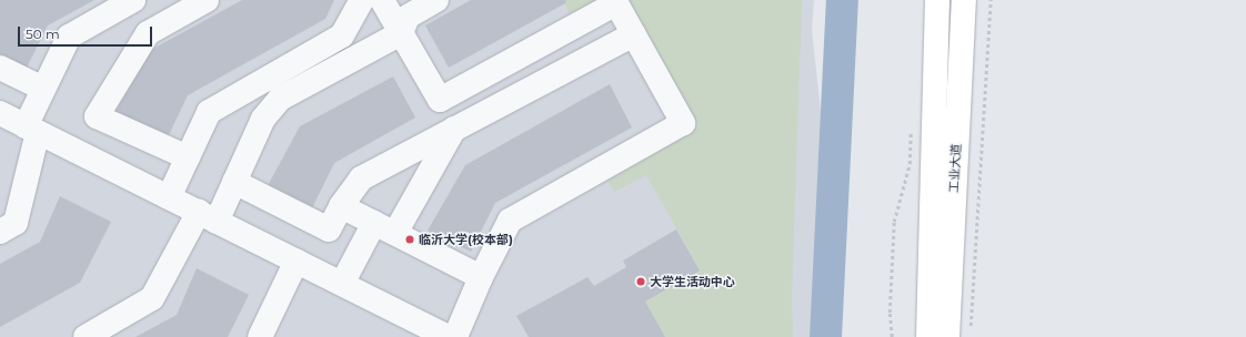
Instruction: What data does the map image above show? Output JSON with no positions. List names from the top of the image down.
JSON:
{
  "streets": {
    "main road": ["工业大道"]
  },
  "places": ["临沂大学(校本部)", "大学生活动中心"],
  "scale_bar": "50 m"
}
